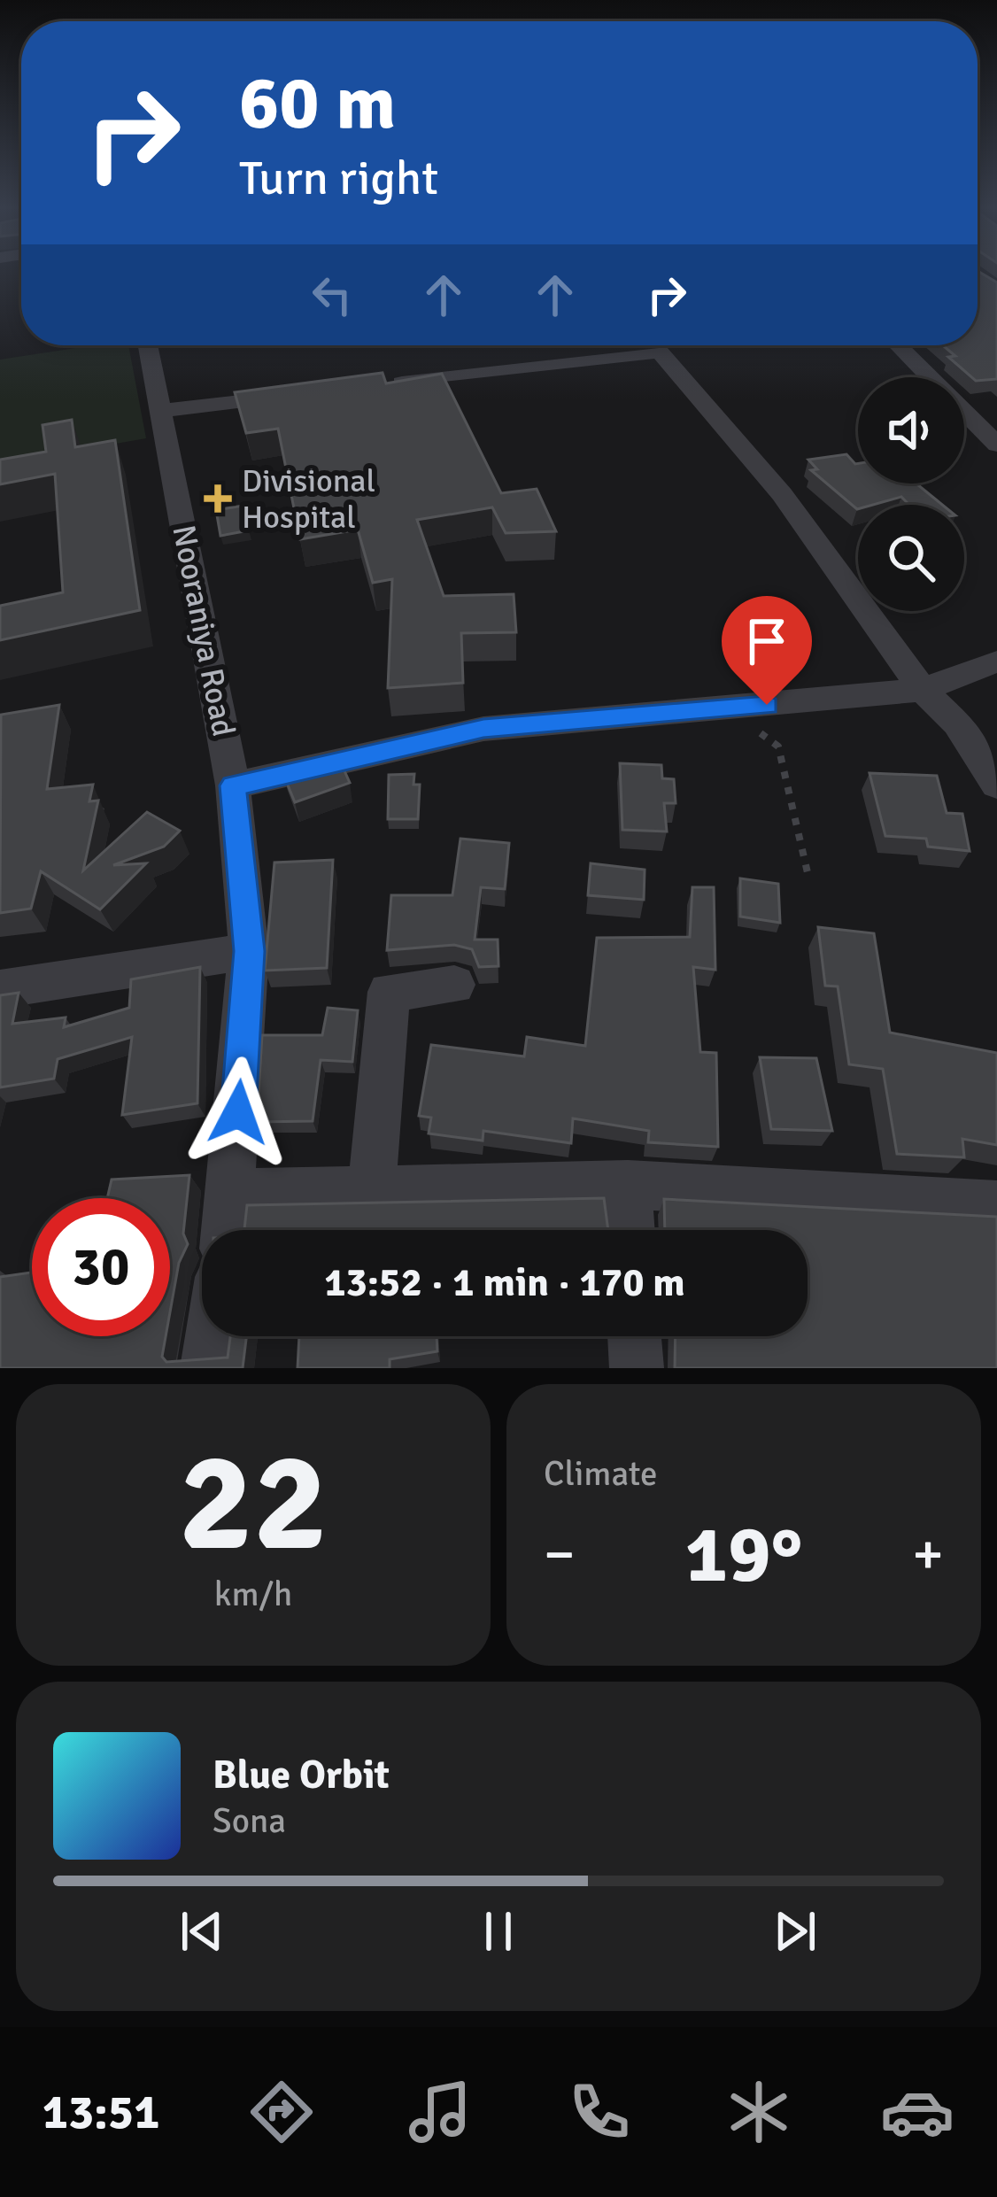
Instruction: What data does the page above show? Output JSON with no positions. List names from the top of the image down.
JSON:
{
  "streets": {
    "street": ["Nooraniya Road"]
  },
  "places": {
    "health": ["Divisional Hospital"]
  },
  "page": {
    "turn": ["60 m", "Turn right"],
    "limit": "30",
    "trip": "13:52 · 1 min · 170 m",
    "tile": [
      ["22", "km/h"],
      "Climate"
    ],
    "heat": ["−", "19°", "+"],
    "song": ["Blue Orbit", "Sona"],
    "tabs": "13:51"
  }
}
